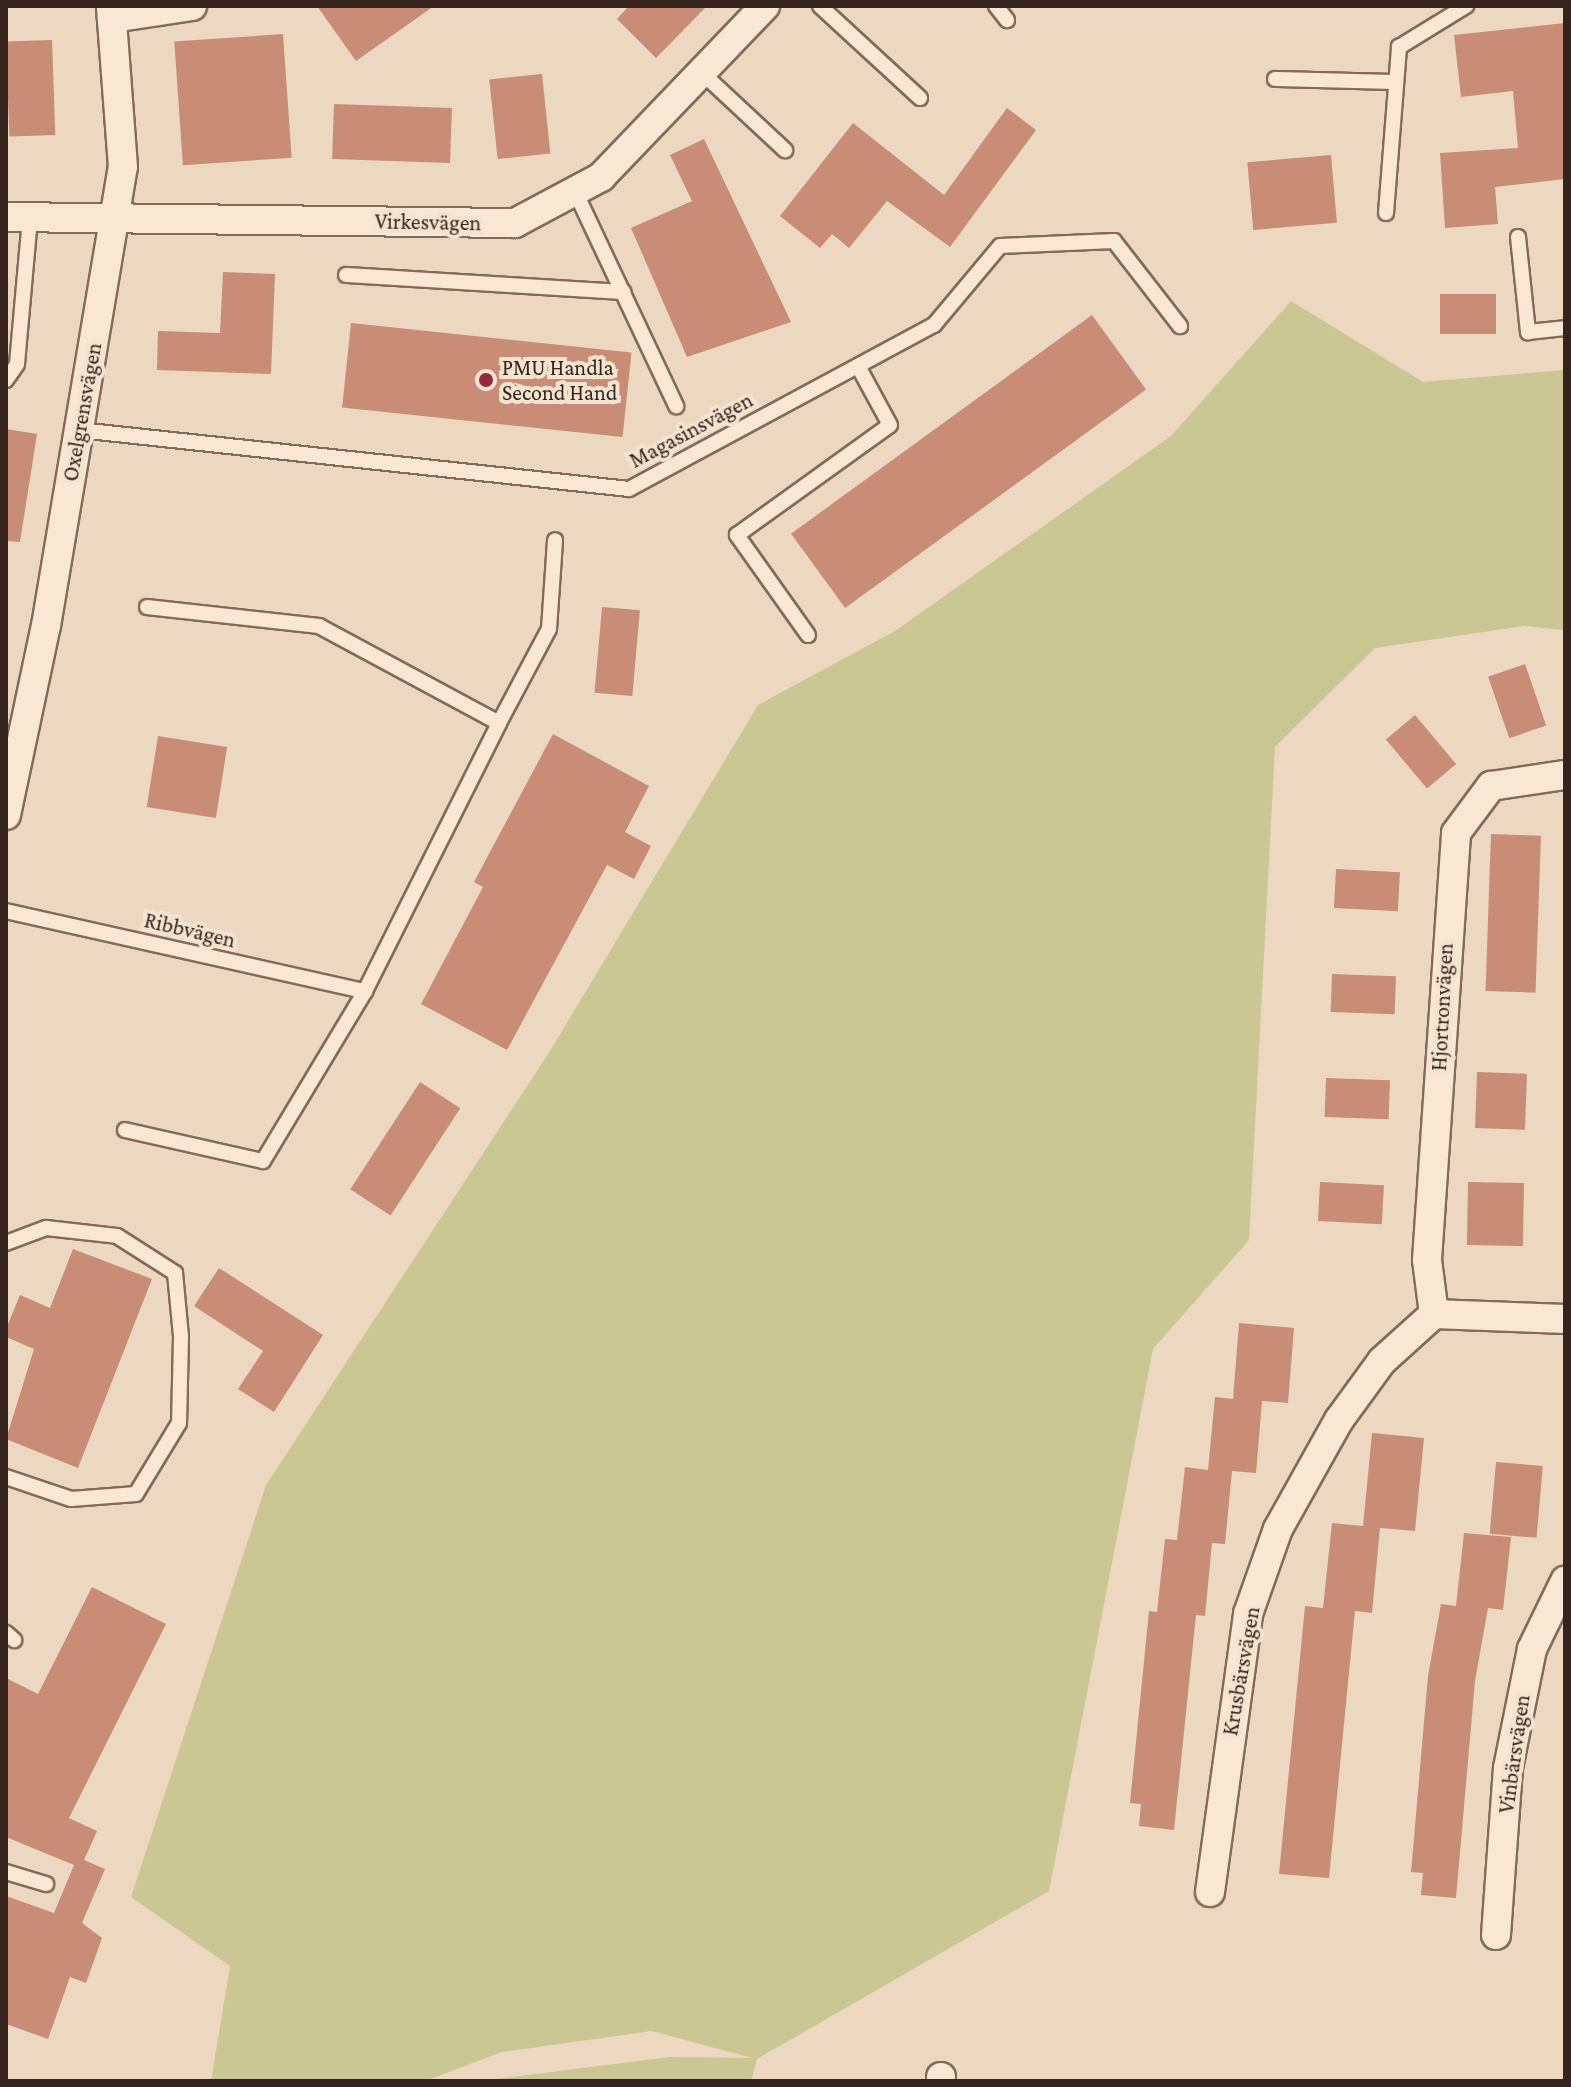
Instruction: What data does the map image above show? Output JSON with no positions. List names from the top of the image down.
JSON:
{
  "streets": {
    "street": [
      "Virkesvägen",
      "Oxelgrensvägen",
      "Hjortronvägen",
      "Krusbärsvägen",
      "Vinbärsvägen"
    ],
    "lane": ["Magasinsvägen", "Ribbvägen"]
  },
  "crossings": [
    ["Virkesvägen", "Oxelgrensvägen"],
    ["Oxelgrensvägen", "Magasinsvägen"],
    ["Hjortronvägen", "Krusbärsvägen"]
  ],
  "places": ["PMU Handla Second Hand"]
}
